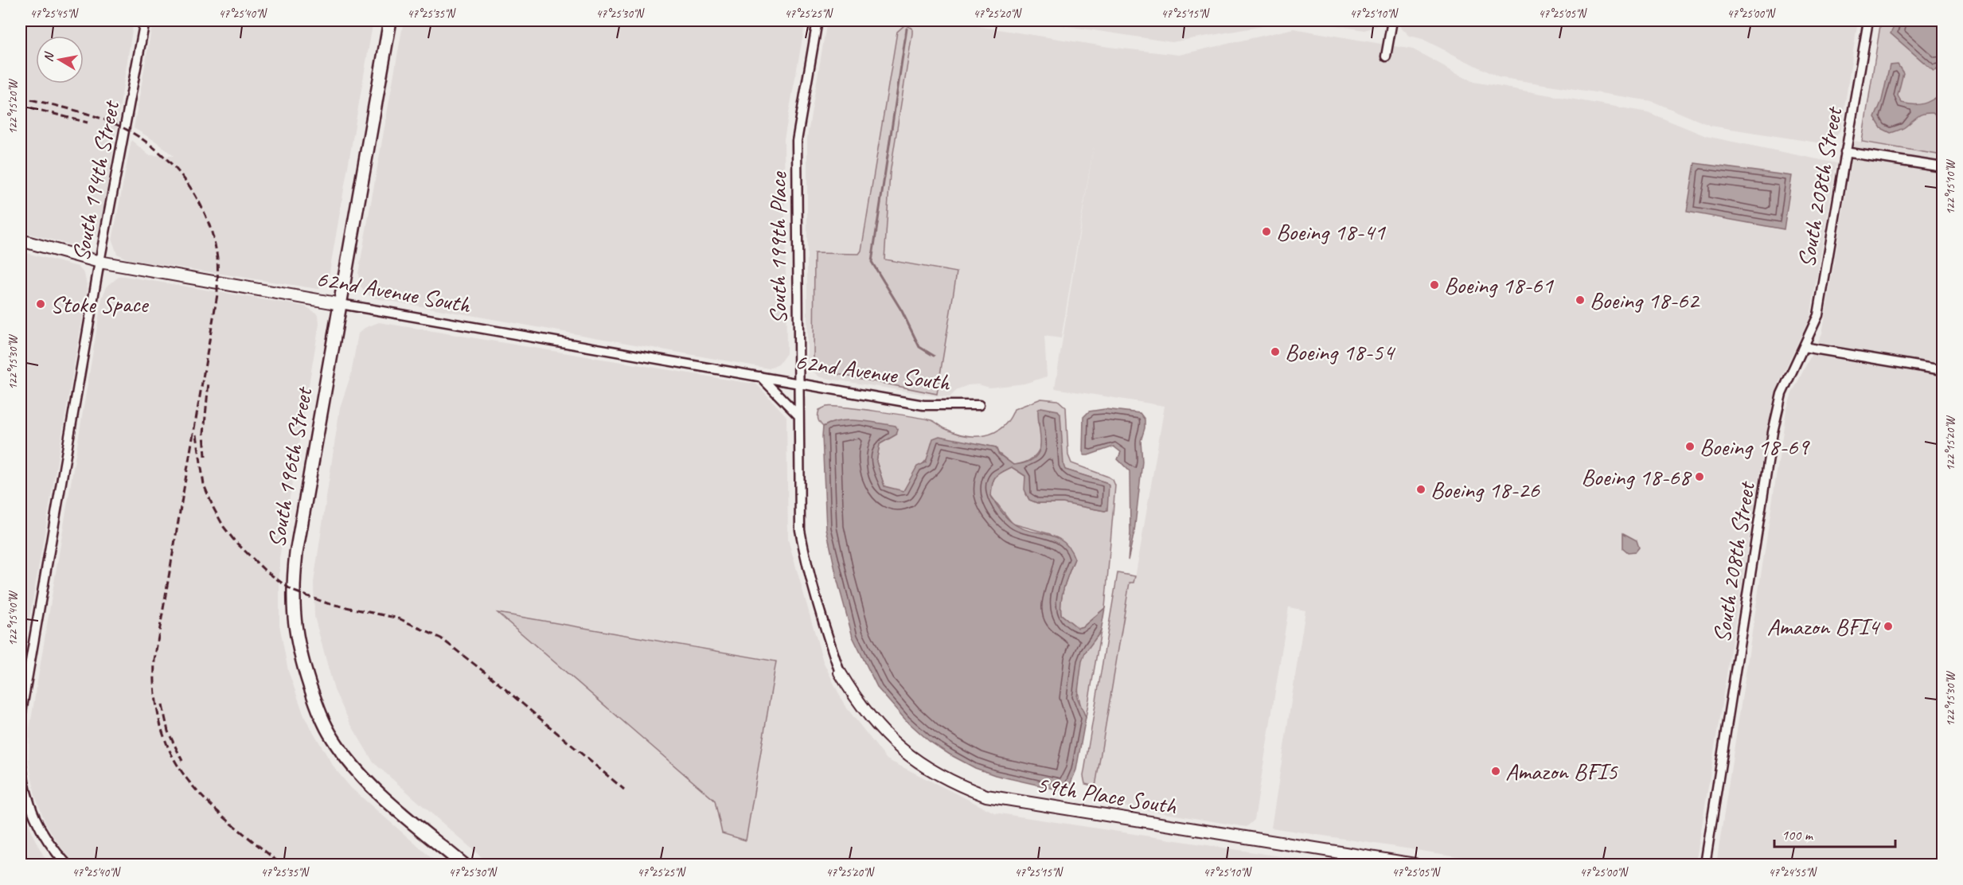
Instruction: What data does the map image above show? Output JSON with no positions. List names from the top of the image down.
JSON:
{
  "streets": {
    "main road": ["South 196th Street"],
    "street": [
      "South 194th Street",
      "South 208th Street",
      "South 199th Place",
      "62nd Avenue South",
      "59th Place South"
    ]
  },
  "crossings": [
    ["South 194th Street", "62nd Avenue South"],
    ["South 199th Place", "62nd Avenue South"],
    ["South 199th Place", "59th Place South"],
    ["62nd Avenue South", "South 196th Street"]
  ],
  "places": [
    "Boeing 18-41",
    "Boeing 18-61",
    "Boeing 18-62",
    "Stoke Space",
    "Boeing 18-54",
    "Boeing 18-69",
    "Boeing 18-68",
    "Boeing 18-26",
    "Amazon BFI4",
    "Amazon BFI5"
  ],
  "scale_bar": "100 m",
  "north": "left",
  "coordinates": [
    "47°25'45\"N",
    "47°25'40\"N",
    "47°25'35\"N",
    "47°25'30\"N",
    "47°25'25\"N",
    "47°25'20\"N",
    "47°25'15\"N",
    "47°25'10\"N",
    "47°25'05\"N",
    "47°25'00\"N",
    "122°15'20\"W",
    "122°15'10\"W",
    "122°15'30\"W",
    "122°15'40\"W",
    "47°24'55\"N"
  ]
}
